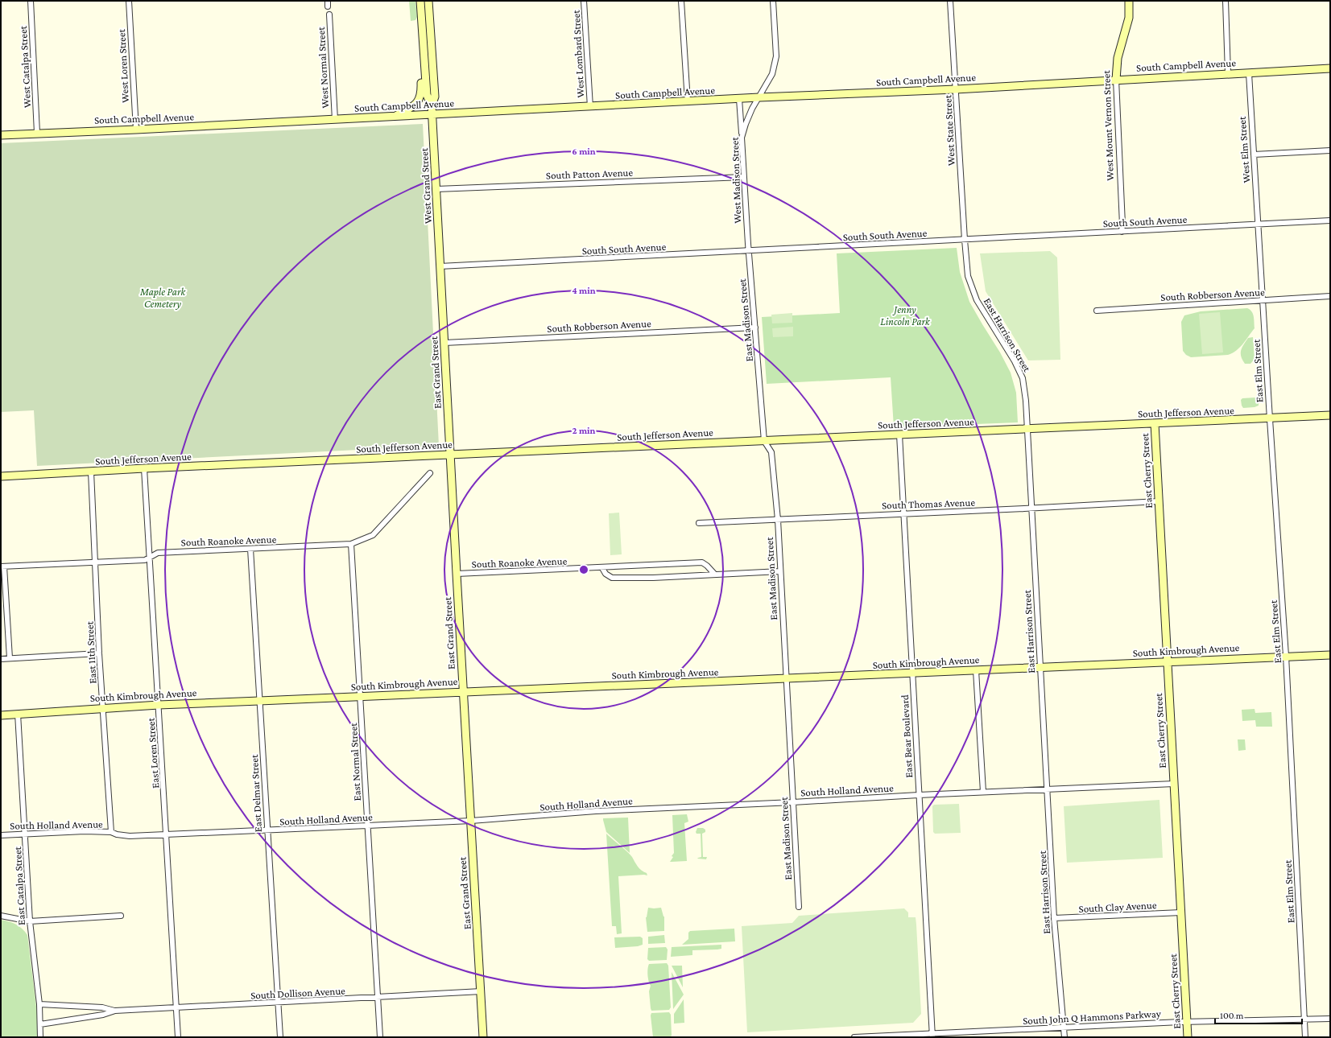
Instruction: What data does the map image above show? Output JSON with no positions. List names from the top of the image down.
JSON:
{
  "streets": {
    "main road": [
      "South Campbell Avenue",
      "West Mount Vernon Street",
      "West Grand Street",
      "East Grand Street",
      "South Jefferson Avenue",
      "East Cherry Street",
      "South Kimbrough Avenue"
    ],
    "street": [
      "West Lombard Street",
      "West Loren Street",
      "West Catalpa Street",
      "West Normal Street",
      "West State Street",
      "West Elm Street",
      "South Patton Avenue",
      "West Madison Street",
      "South South Avenue",
      "South Robberson Avenue",
      "East Madison Street",
      "East Harrison Street",
      "East Elm Street",
      "South Thomas Avenue",
      "South Roanoke Avenue",
      "East 11th Street",
      "East Bear Boulevard",
      "East Loren Street",
      "East Normal Street",
      "South Holland Avenue",
      "East Delmar Street",
      "East Catalpa Street",
      "South Clay Avenue",
      "South Dollison Avenue",
      "South John Q Hammons Parkway"
    ]
  },
  "crossings": [
    ["West Lombard Street", "South Campbell Avenue"],
    ["South Campbell Avenue", "West Loren Street"],
    ["South Campbell Avenue", "West Catalpa Street"],
    ["South Campbell Avenue", "West Normal Street"],
    ["South Campbell Avenue", "West Mount Vernon Street"],
    ["South Campbell Avenue", "West State Street"],
    ["South Campbell Avenue", "West Elm Street"],
    ["South Campbell Avenue", "West Madison Street"],
    ["South Campbell Avenue", "West Grand Street"],
    ["West Mount Vernon Street", "South South Avenue"],
    ["West State Street", "South South Avenue"],
    ["West State Street", "East Harrison Street"],
    ["West Elm Street", "South South Avenue"],
    ["West Elm Street", "East Elm Street"],
    ["South Patton Avenue", "West Madison Street"],
    ["South Patton Avenue", "West Grand Street"],
    ["West Madison Street", "South South Avenue"],
    ["West Madison Street", "East Madison Street"],
    ["West Grand Street", "South South Avenue"],
    ["West Grand Street", "East Grand Street"],
    ["South South Avenue", "East Madison Street"],
    ["South South Avenue", "East Harrison Street"],
    ["South South Avenue", "East Elm Street"],
    ["South South Avenue", "East Grand Street"],
    ["South Robberson Avenue", "East Madison Street"],
    ["South Robberson Avenue", "East Elm Street"],
    ["South Robberson Avenue", "East Grand Street"],
    ["East Madison Street", "South Jefferson Avenue"],
    ["East Madison Street", "South Thomas Avenue"],
    ["East Madison Street", "South Kimbrough Avenue"],
    ["East Madison Street", "South Holland Avenue"],
    ["East Harrison Street", "South Jefferson Avenue"],
    ["East Harrison Street", "South Thomas Avenue"],
    ["East Harrison Street", "South Kimbrough Avenue"],
    ["East Harrison Street", "South Holland Avenue"],
    ["East Harrison Street", "South Clay Avenue"],
    ["East Harrison Street", "South John Q Hammons Parkway"],
    ["East Elm Street", "South Jefferson Avenue"],
    ["East Elm Street", "South Kimbrough Avenue"],
    ["East Elm Street", "South John Q Hammons Parkway"],
    ["East Grand Street", "South Jefferson Avenue"],
    ["East Grand Street", "South Roanoke Avenue"],
    ["East Grand Street", "South Kimbrough Avenue"],
    ["East Grand Street", "South Holland Avenue"],
    ["East Grand Street", "South Dollison Avenue"],
    ["South Jefferson Avenue", "East Cherry Street"],
    ["South Jefferson Avenue", "East 11th Street"],
    ["South Jefferson Avenue", "East Bear Boulevard"],
    ["South Jefferson Avenue", "East Loren Street"],
    ["East Cherry Street", "South Thomas Avenue"],
    ["East Cherry Street", "South Kimbrough Avenue"],
    ["East Cherry Street", "South Holland Avenue"],
    ["East Cherry Street", "South Clay Avenue"],
    ["East Cherry Street", "South John Q Hammons Parkway"],
    ["South Thomas Avenue", "East Bear Boulevard"],
    ["South Roanoke Avenue", "East 11th Street"],
    ["South Roanoke Avenue", "East Loren Street"],
    ["South Roanoke Avenue", "East Normal Street"],
    ["South Roanoke Avenue", "East Delmar Street"],
    ["South Kimbrough Avenue", "East 11th Street"],
    ["South Kimbrough Avenue", "East Bear Boulevard"],
    ["South Kimbrough Avenue", "East Loren Street"],
    ["South Kimbrough Avenue", "East Normal Street"],
    ["South Kimbrough Avenue", "East Delmar Street"],
    ["South Kimbrough Avenue", "East Catalpa Street"],
    ["East 11th Street", "South Holland Avenue"],
    ["East Bear Boulevard", "South Holland Avenue"],
    ["East Bear Boulevard", "South John Q Hammons Parkway"],
    ["East Loren Street", "South Holland Avenue"],
    ["East Loren Street", "South Dollison Avenue"],
    ["East Normal Street", "South Holland Avenue"],
    ["East Normal Street", "South Dollison Avenue"],
    ["South Holland Avenue", "East Delmar Street"],
    ["South Holland Avenue", "East Catalpa Street"],
    ["East Delmar Street", "South Dollison Avenue"],
    ["East Catalpa Street", "South Dollison Avenue"]
  ],
  "parks": ["Maple Park Cemetery", "Jenny Lincoln Park"],
  "scale_bar": "100 m",
  "rings": ["6 min", "4 min", "2 min"]
}
